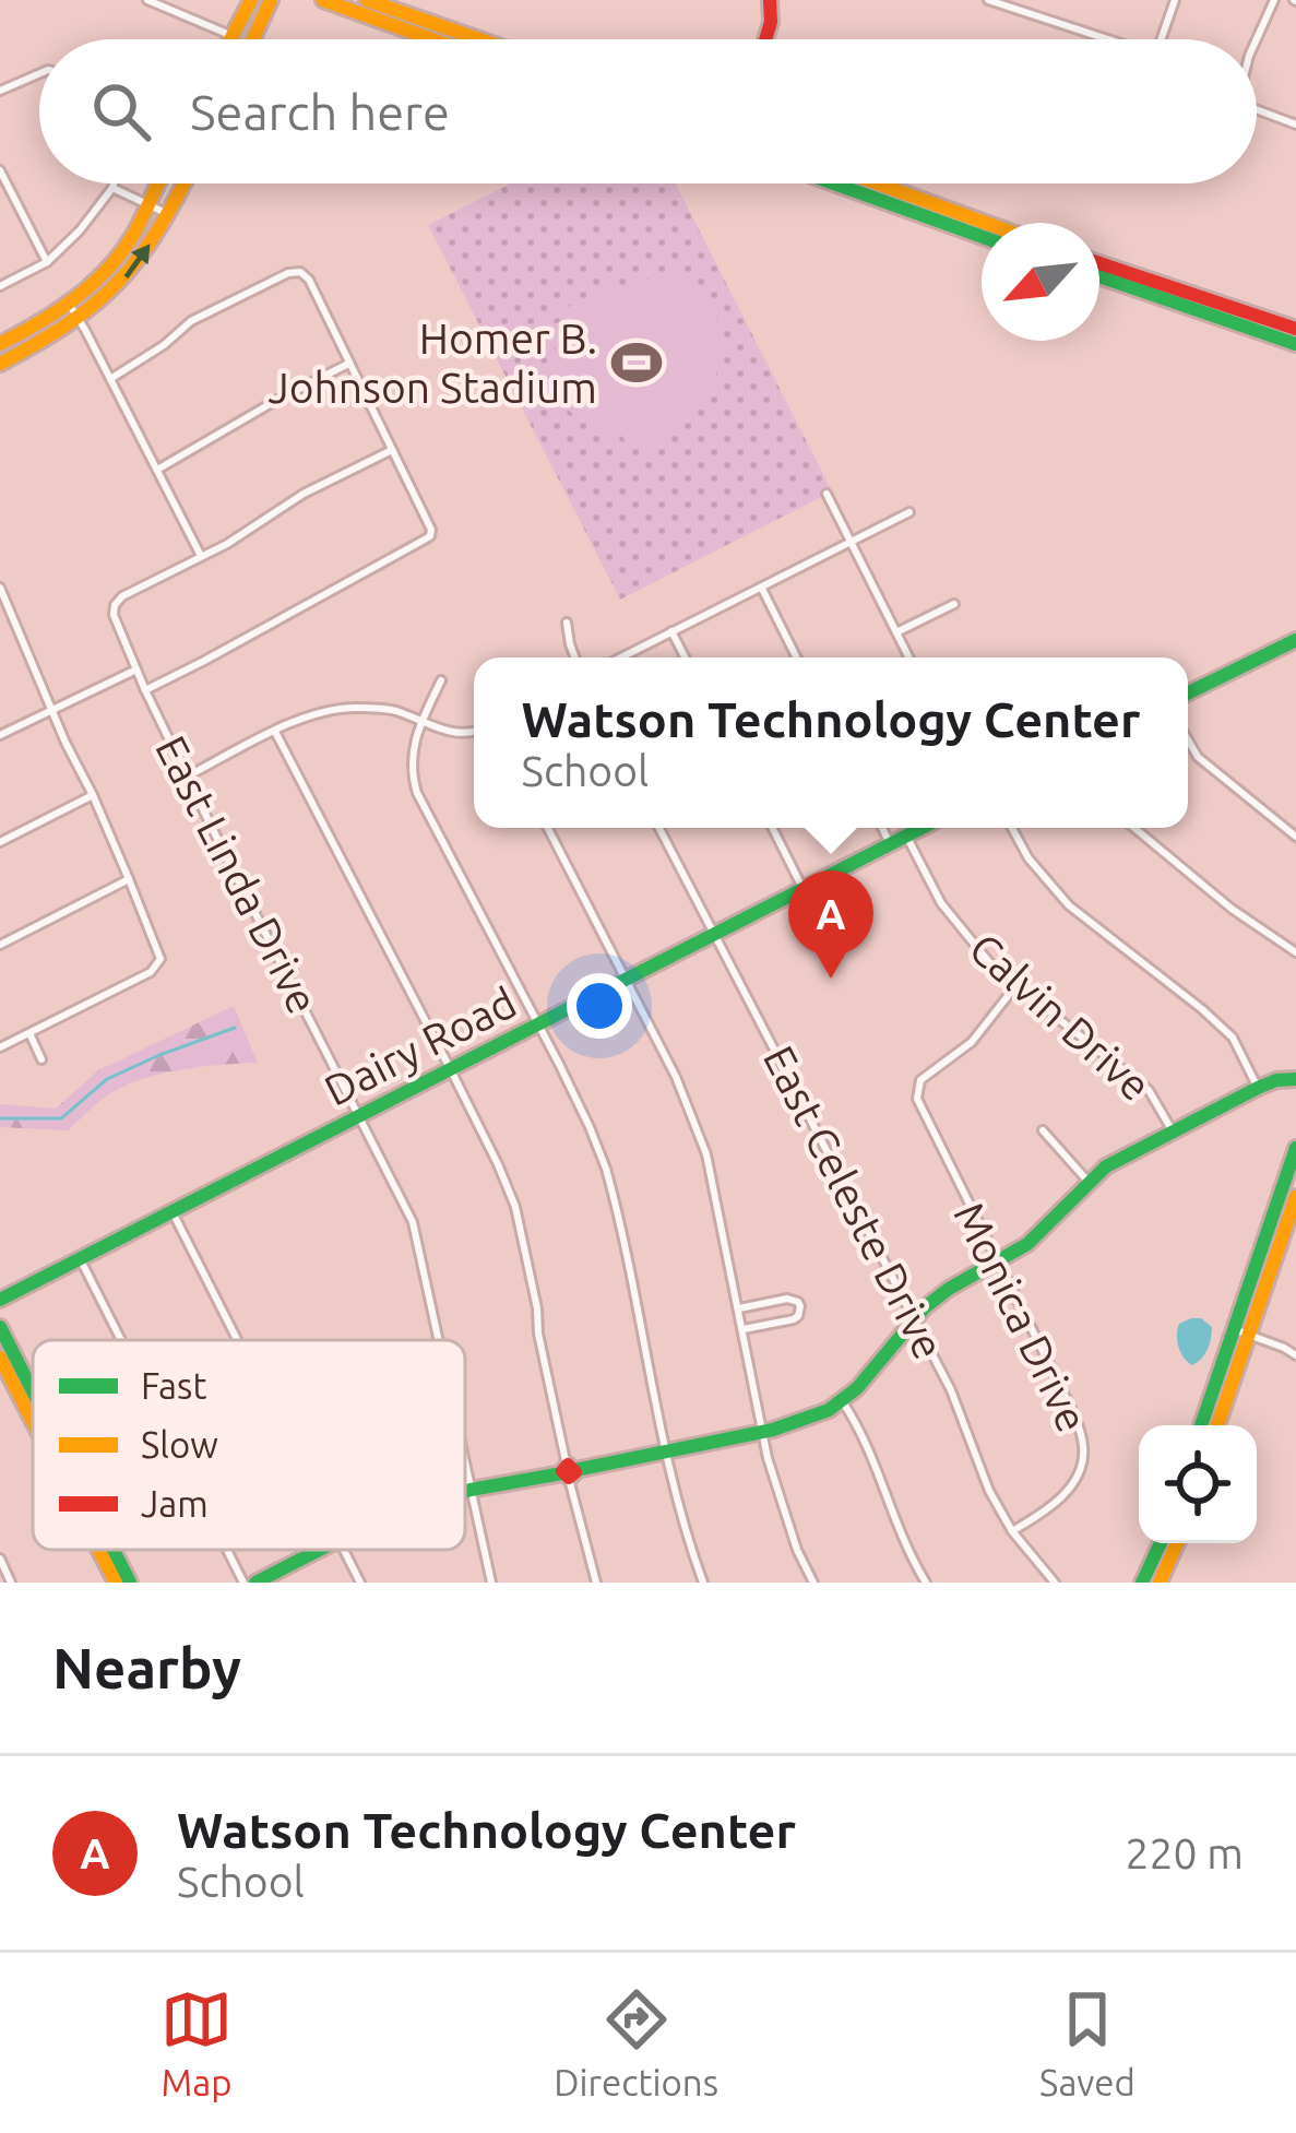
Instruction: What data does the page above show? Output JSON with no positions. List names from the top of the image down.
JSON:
{
  "streets": {
    "street": [
      "East Linda Drive",
      "Calvin Drive",
      "Dairy Road",
      "East Celeste Drive",
      "Monica Drive"
    ]
  },
  "crossings": [
    ["East Linda Drive", "Dairy Road"],
    ["Calvin Drive", "Dairy Road"],
    ["Calvin Drive", "Monica Drive"],
    ["Dairy Road", "East Celeste Drive"],
    ["East Celeste Drive", "Monica Drive"]
  ],
  "places": {
    "sports": ["Homer B. Johnson Stadium"]
  },
  "legend": ["Fast", "Slow", "Jam"],
  "north": "bottom left",
  "page": {
    "search": "Search here",
    "popup": ["Watson Technology Center", "School"],
    "pins": "A",
    "heading": "Nearby",
    "list": [
      {
        "mark": "A",
        "name": "Watson Technology Center",
        "note": "School",
        "value": "220 m"
      }
    ],
    "nav": ["Map", "Directions", "Saved"]
  }
}
